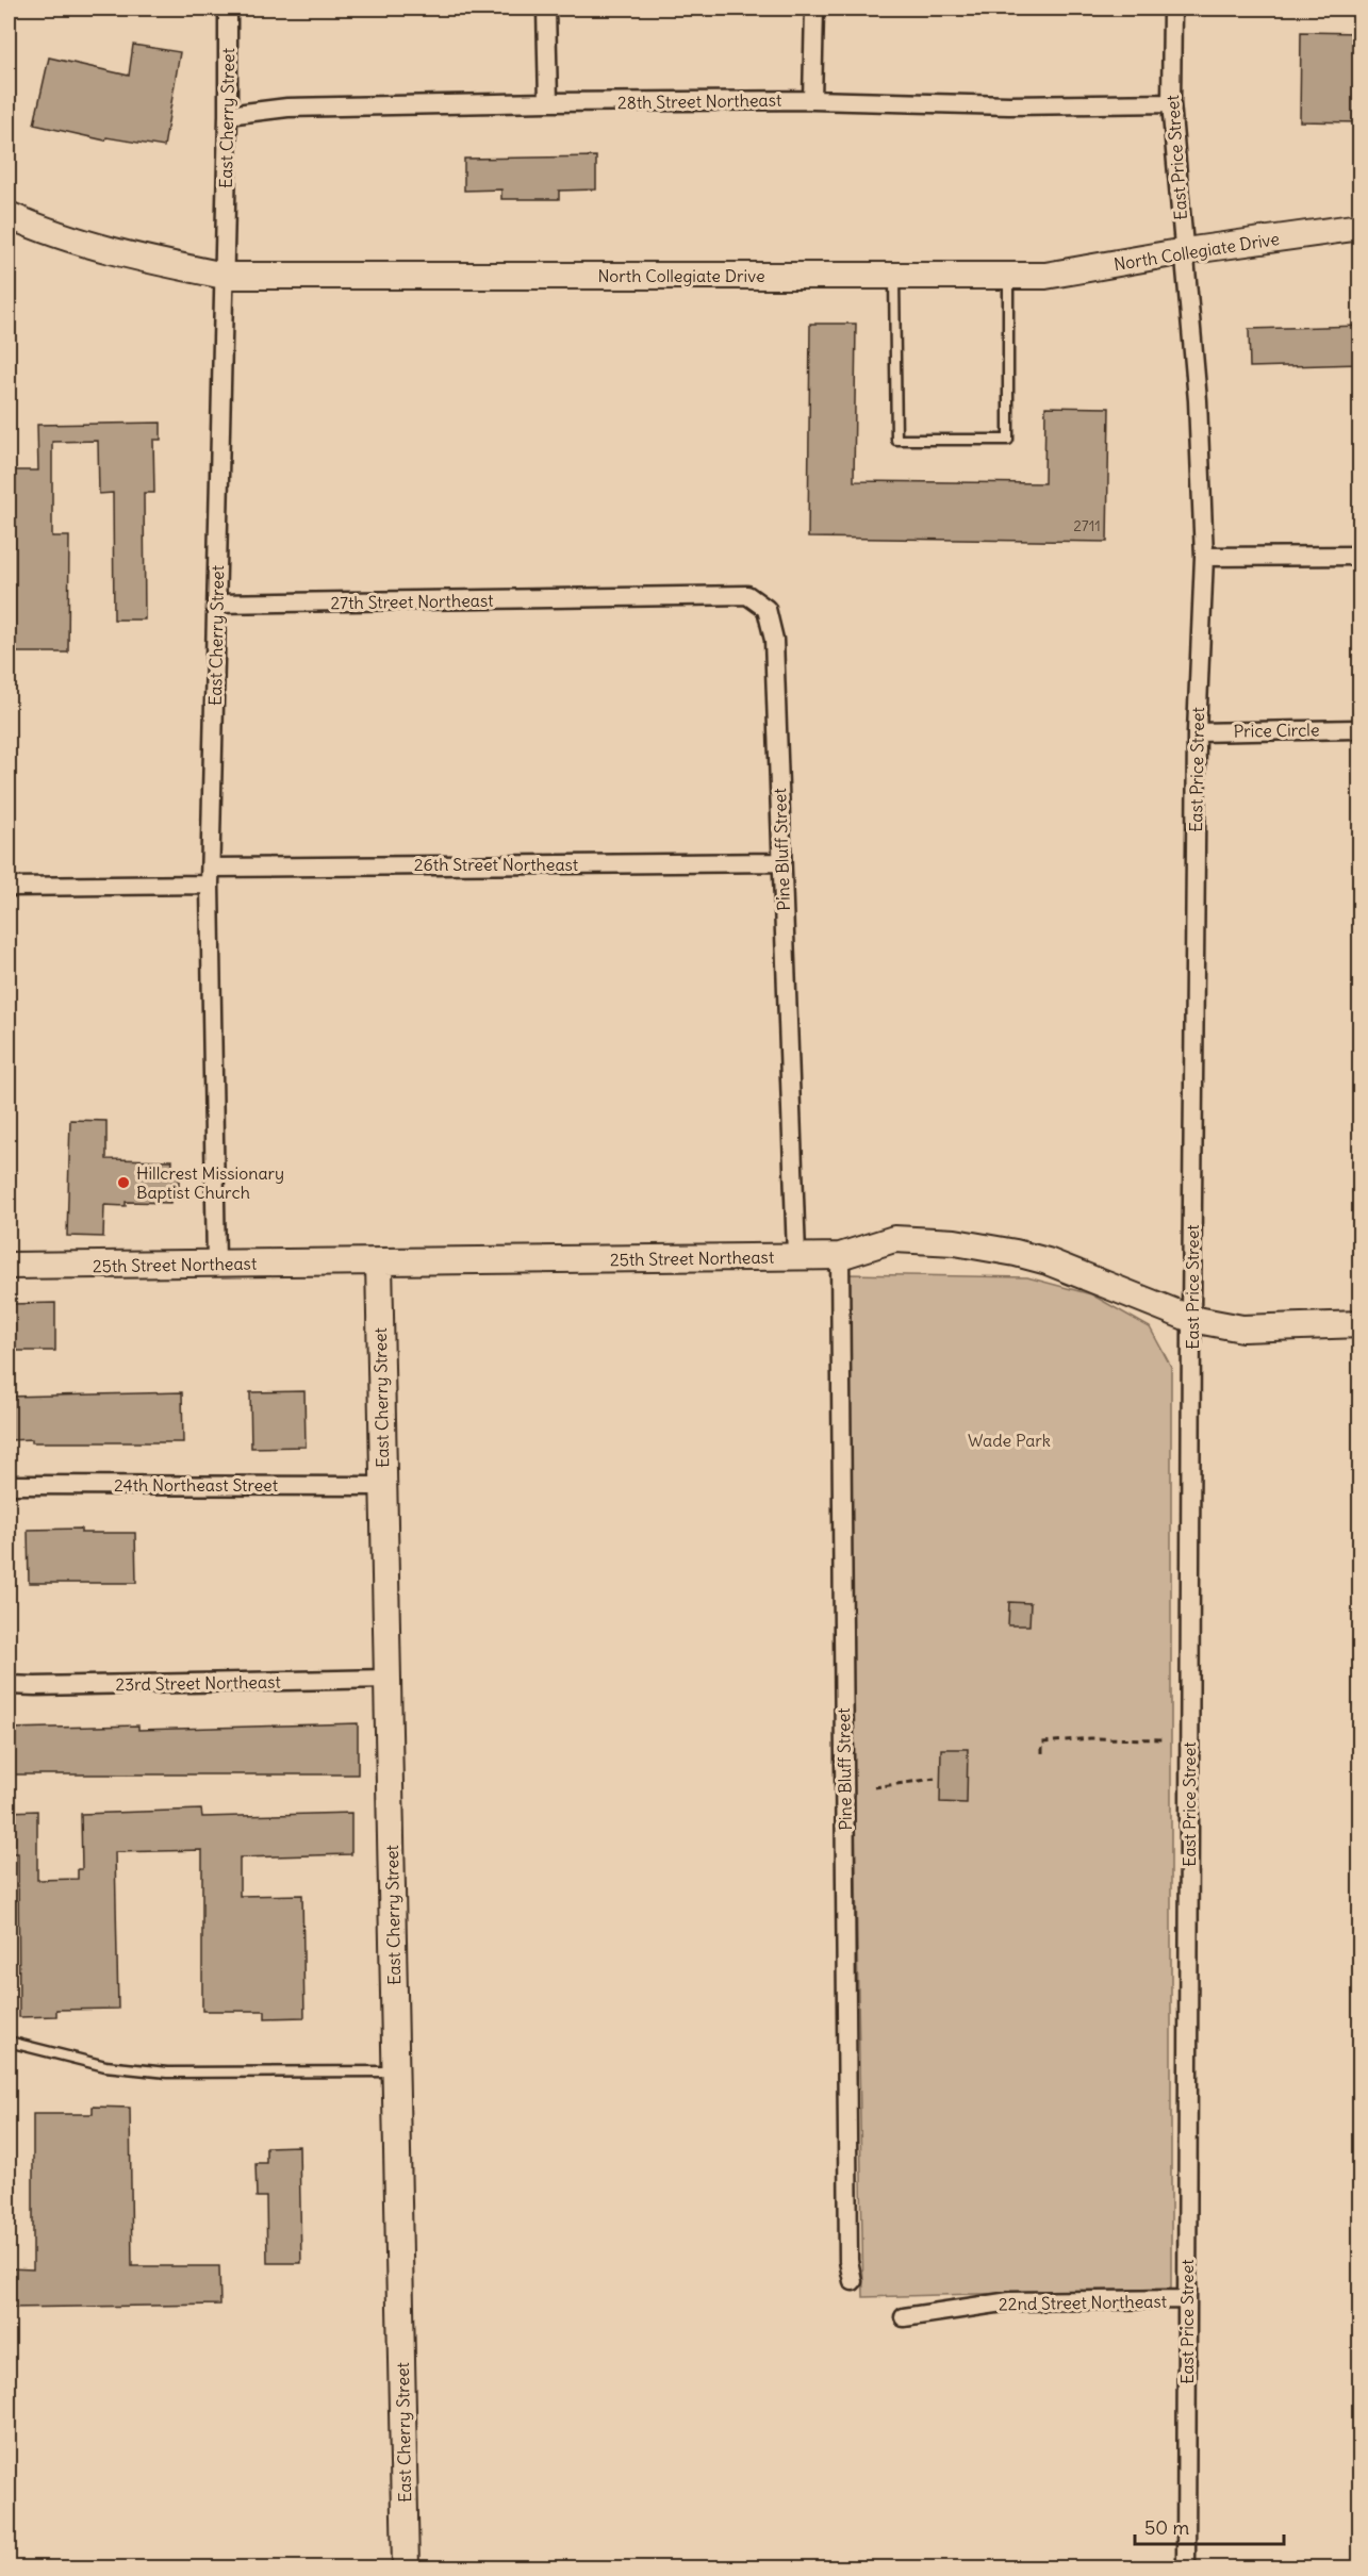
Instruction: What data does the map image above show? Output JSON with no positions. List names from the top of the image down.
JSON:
{
  "streets": {
    "street": [
      "28th Street Northeast",
      "East Cherry Street",
      "East Price Street",
      "North Collegiate Drive",
      "27th Street Northeast",
      "Price Circle",
      "Pine Bluff Street",
      "26th Street Northeast",
      "25th Street Northeast",
      "24th Northeast Street",
      "23rd Street Northeast",
      "22nd Street Northeast"
    ]
  },
  "crossings": [
    ["28th Street Northeast", "East Cherry Street"],
    ["28th Street Northeast", "East Price Street"],
    ["East Cherry Street", "North Collegiate Drive"],
    ["East Cherry Street", "27th Street Northeast"],
    ["East Cherry Street", "26th Street Northeast"],
    ["East Cherry Street", "25th Street Northeast"],
    ["East Cherry Street", "24th Northeast Street"],
    ["East Cherry Street", "23rd Street Northeast"],
    ["East Price Street", "North Collegiate Drive"],
    ["East Price Street", "Price Circle"],
    ["East Price Street", "25th Street Northeast"],
    ["East Price Street", "22nd Street Northeast"],
    ["27th Street Northeast", "Pine Bluff Street"],
    ["Pine Bluff Street", "26th Street Northeast"],
    ["Pine Bluff Street", "25th Street Northeast"]
  ],
  "parks": ["Wade Park"],
  "places": ["Hillcrest Missionary Baptist Church"],
  "house_numbers": ["2711"],
  "scale_bar": "50 m"
}
